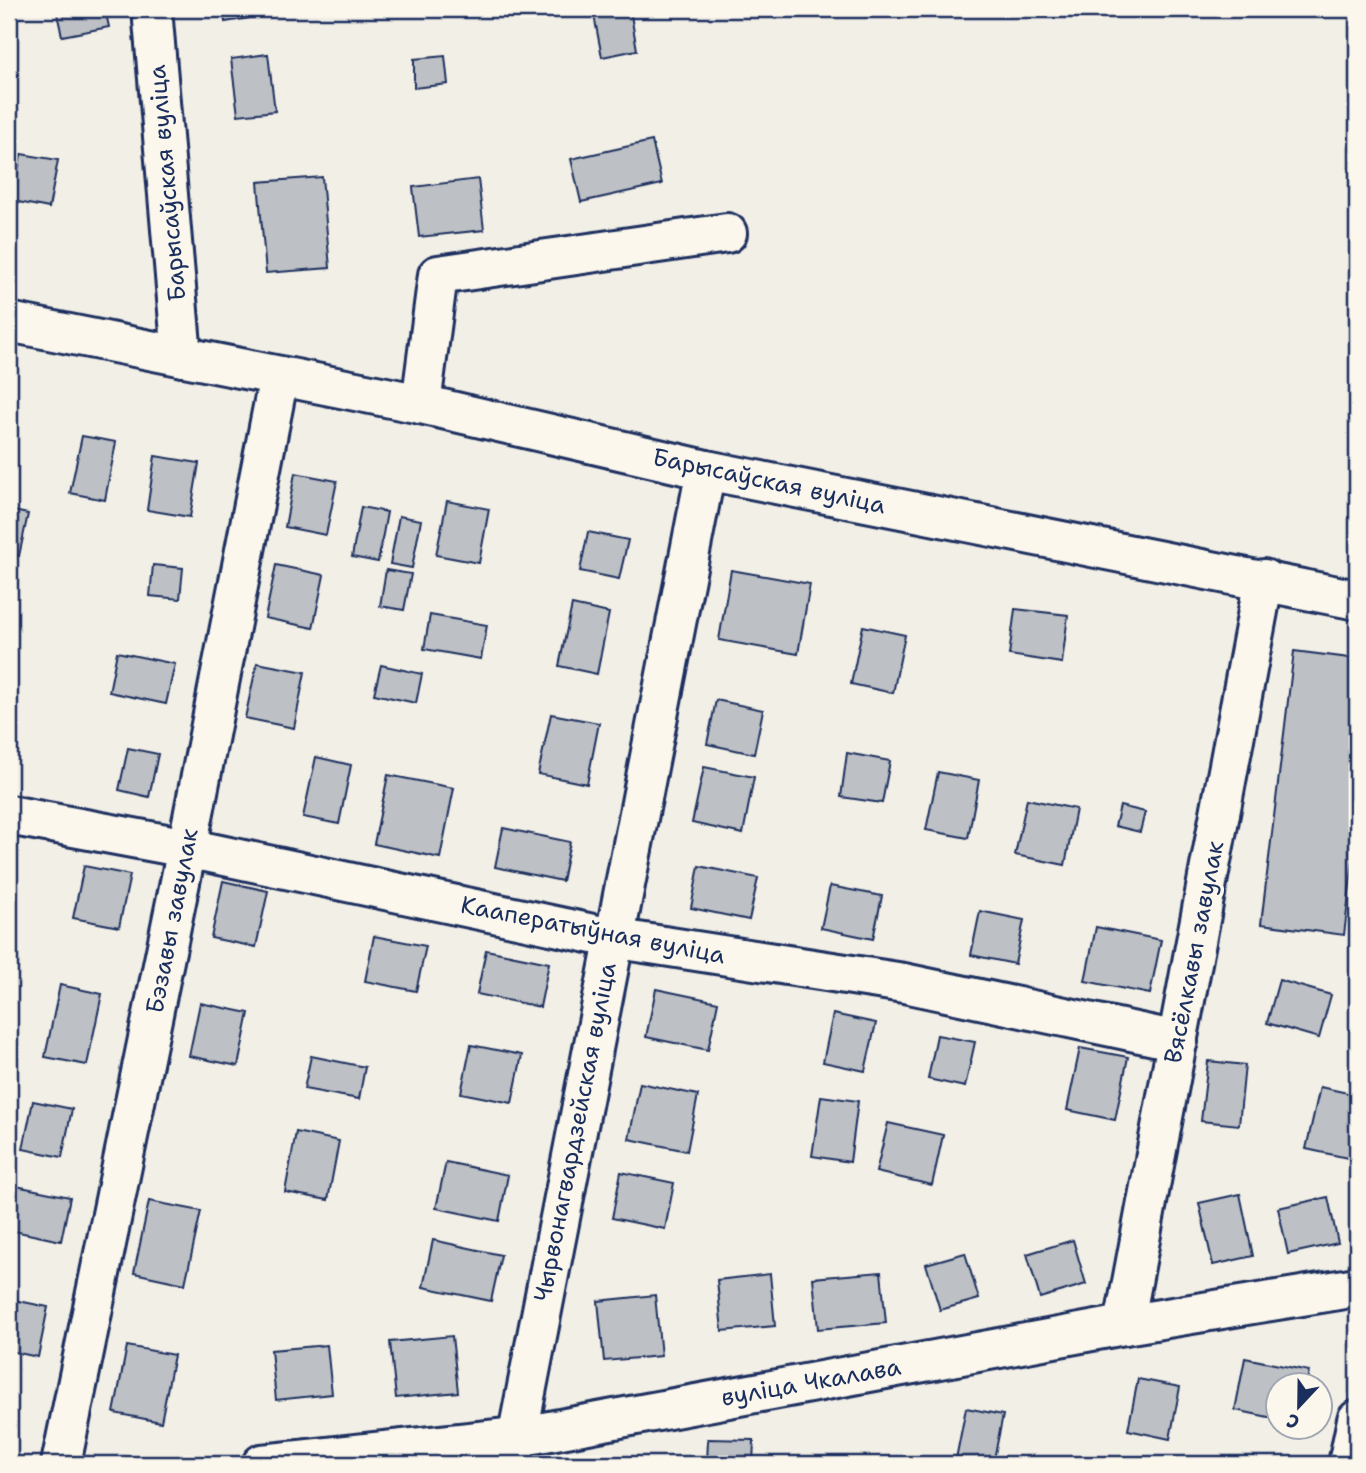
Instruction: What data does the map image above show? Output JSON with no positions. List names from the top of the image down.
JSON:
{
  "streets": {
    "street": [
      "Барысаўская вуліца",
      "Бэзавы завулак",
      "Кааператыўная вуліца",
      "Вясёлкавы завулак",
      "Чырвонагвардзейская вуліца",
      "вуліца Чкалава"
    ]
  },
  "crossings": [
    ["Барысаўская вуліца", "Бэзавы завулак"],
    ["Барысаўская вуліца", "Вясёлкавы завулак"],
    ["Барысаўская вуліца", "Чырвонагвардзейская вуліца"],
    ["Бэзавы завулак", "Кааператыўная вуліца"],
    ["Кааператыўная вуліца", "Вясёлкавы завулак"],
    ["Кааператыўная вуліца", "Чырвонагвардзейская вуліца"],
    ["Вясёлкавы завулак", "вуліца Чкалава"],
    ["Чырвонагвардзейская вуліца", "вуліца Чкалава"]
  ],
  "north": "bottom"
}
